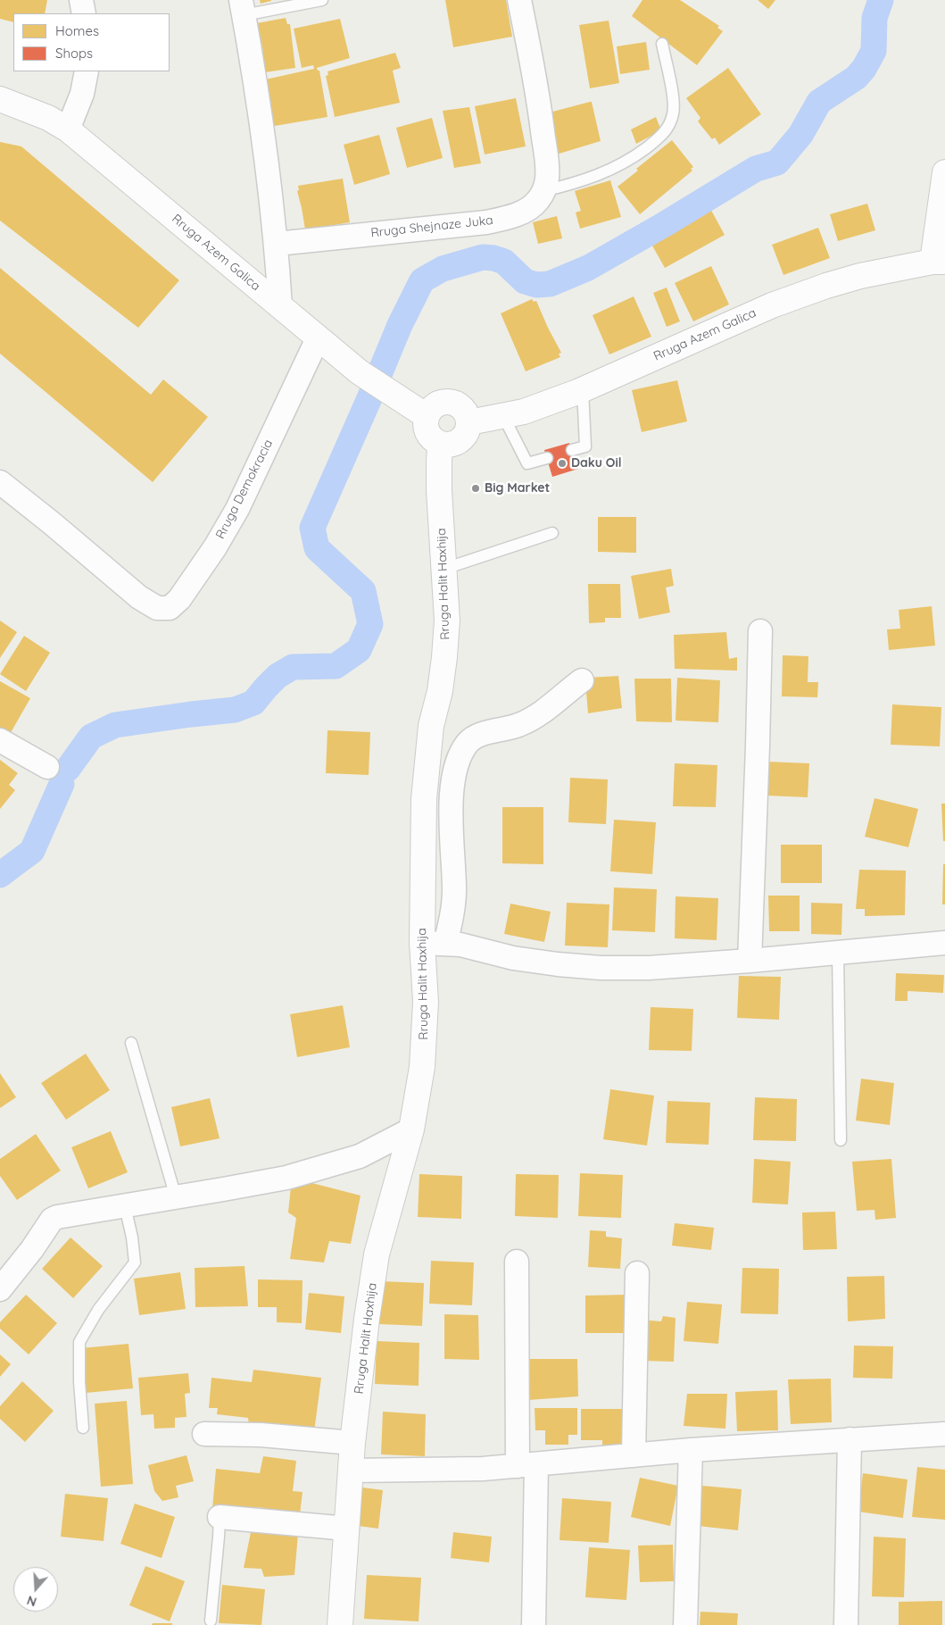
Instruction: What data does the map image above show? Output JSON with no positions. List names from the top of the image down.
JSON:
{
  "streets": {
    "main road": ["Rruga Azem Galica", "Rruga Halit Haxhija"],
    "street": ["Rruga Shejnaze Juka", "Rruga Demokracia"]
  },
  "crossings": [
    ["Rruga Azem Galica", "Rruga Demokracia"],
    ["Rruga Azem Galica", "Rruga Halit Haxhija"]
  ],
  "places": ["Daku Oil", "Big Market"],
  "legend": ["Homes", "Shops"],
  "north": "bottom"
}
